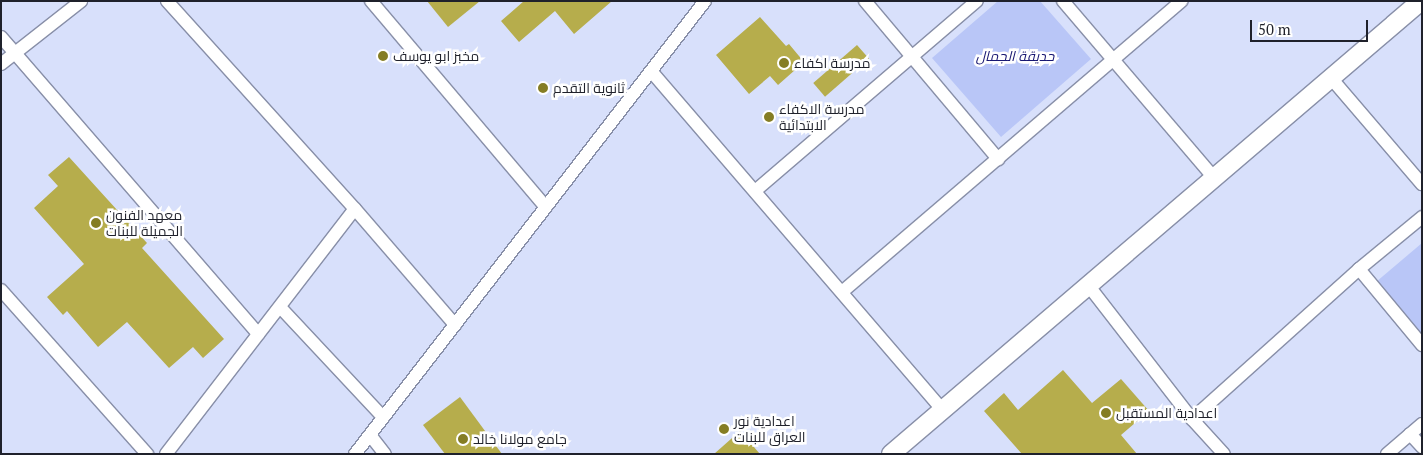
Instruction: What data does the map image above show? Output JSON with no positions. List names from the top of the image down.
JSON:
{
  "parks": ["حديقة الجمال"],
  "places": [
    "مخبز ابو يوسف",
    "مدرسة اكفاء",
    "ثانوية التقدم",
    "مدرسة الاكفاء الابتدائية",
    "معهد الفنون الجميلة للبنات",
    "اعدادية المستقبل",
    "اعدادية نور العراق للبنات",
    "جامع مولانا خالد"
  ],
  "scale_bar": "50 m"
}
